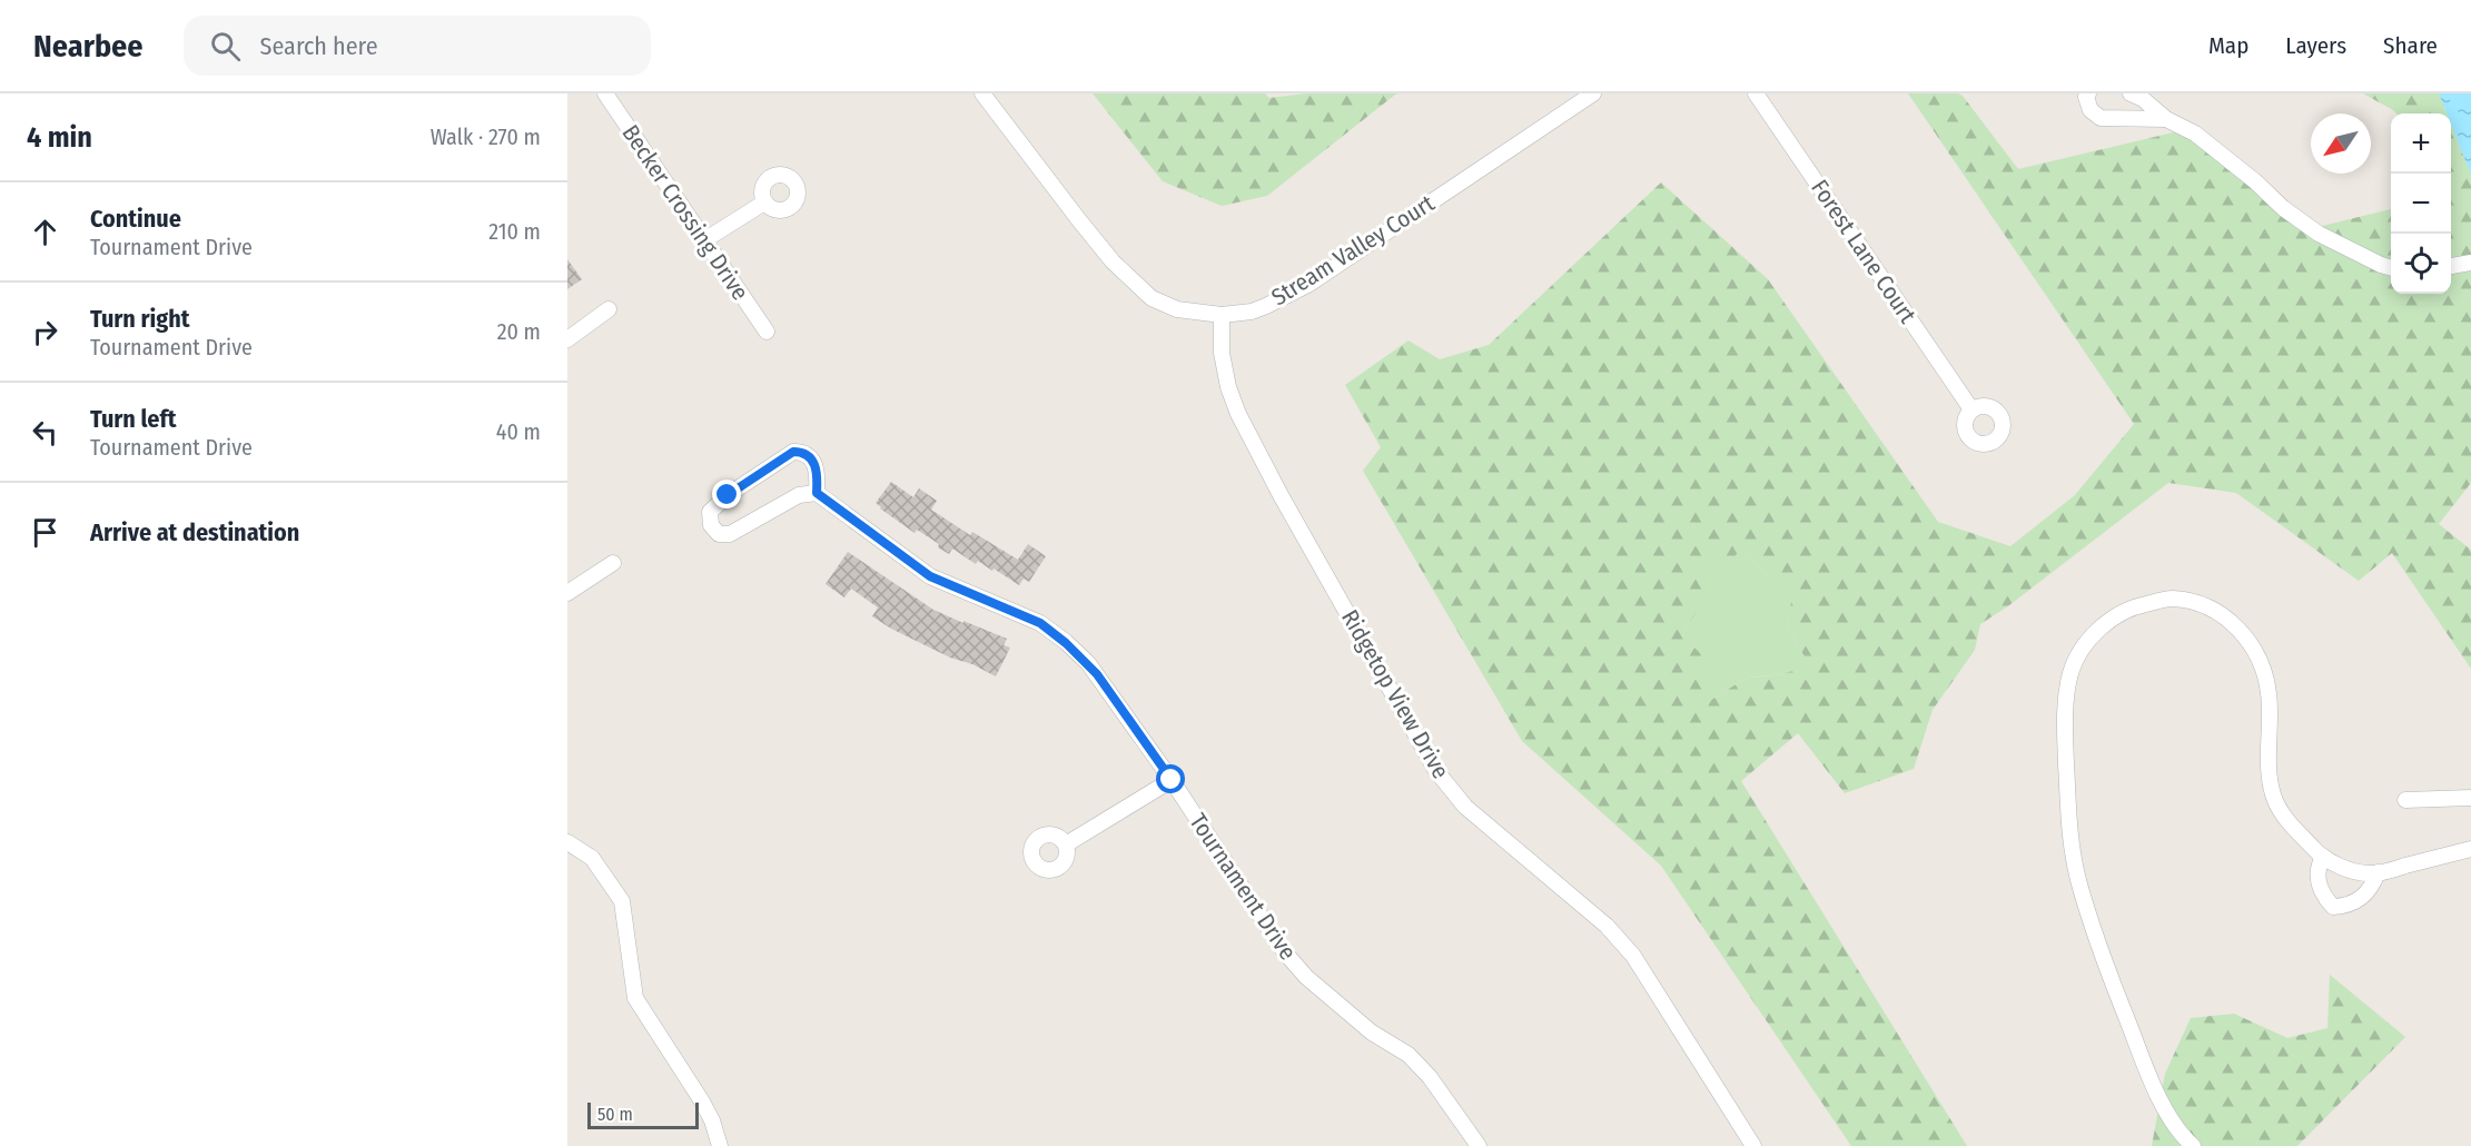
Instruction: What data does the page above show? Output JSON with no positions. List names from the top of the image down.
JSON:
{
  "streets": {
    "street": [
      "Becker Crossing Drive",
      "Stream Valley Court",
      "Forest Lane Court",
      "Ridgetop View Drive",
      "Tournament Drive"
    ]
  },
  "crossings": [
    ["Stream Valley Court", "Ridgetop View Drive"]
  ],
  "scale_bar": "50 m",
  "north": "bottom left",
  "page": {
    "header": "Nearbee",
    "search": "Search here",
    "nav": ["Map", "Layers", "Share"],
    "heading": ["4 min", "Walk · 270 m"],
    "map_buttons": ["+", "−"],
    "list": [
      ["Continue", "Tournament Drive", "210 m"],
      ["Turn right", "Tournament Drive", "20 m"],
      ["Turn left", "Tournament Drive", "40 m"],
      "Arrive at destination"
    ],
    "scale": "50 m"
  }
}
